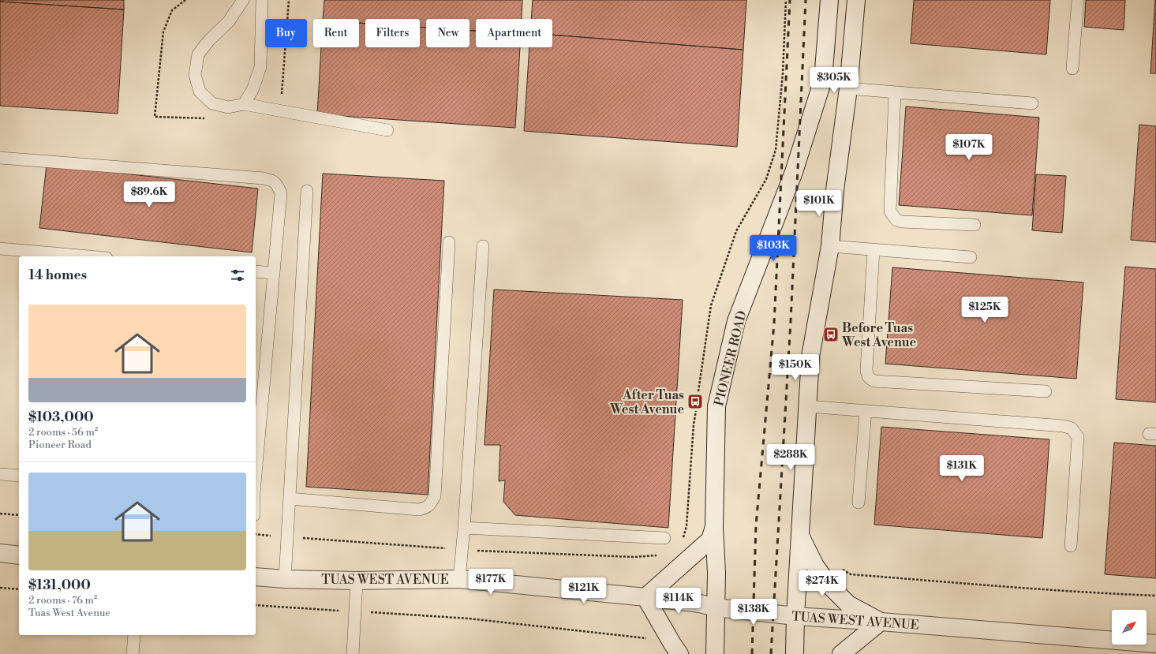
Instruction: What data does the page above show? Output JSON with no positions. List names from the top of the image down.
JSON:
{
  "streets": {
    "street": ["PIONEER ROAD", "TUAS WEST AVENUE"]
  },
  "crossings": [
    ["PIONEER ROAD", "TUAS WEST AVENUE"]
  ],
  "places": {
    "bus stop": ["Before Tuas West Avenue", "After Tuas West Avenue"]
  },
  "north": "top right",
  "page": {
    "chip": [
      "Buy",
      "Rent",
      "Filters",
      "New",
      "Apartment"
    ],
    "price": [
      "$305K",
      "$107K",
      "$89.6K",
      "$101K",
      "$103K",
      "$125K",
      "$150K",
      "$288K",
      "$131K",
      "$177K",
      "$274K",
      "$121K",
      "$114K",
      "$138K"
    ],
    "heading": "14 homes",
    "list": [
      {
        "name": "$103,000",
        "note": "2 rooms · 56 m² · Pioneer Road"
      },
      {
        "name": "$131,000",
        "note": "2 rooms · 76 m² · Tuas West Avenue"
      }
    ]
  }
}
